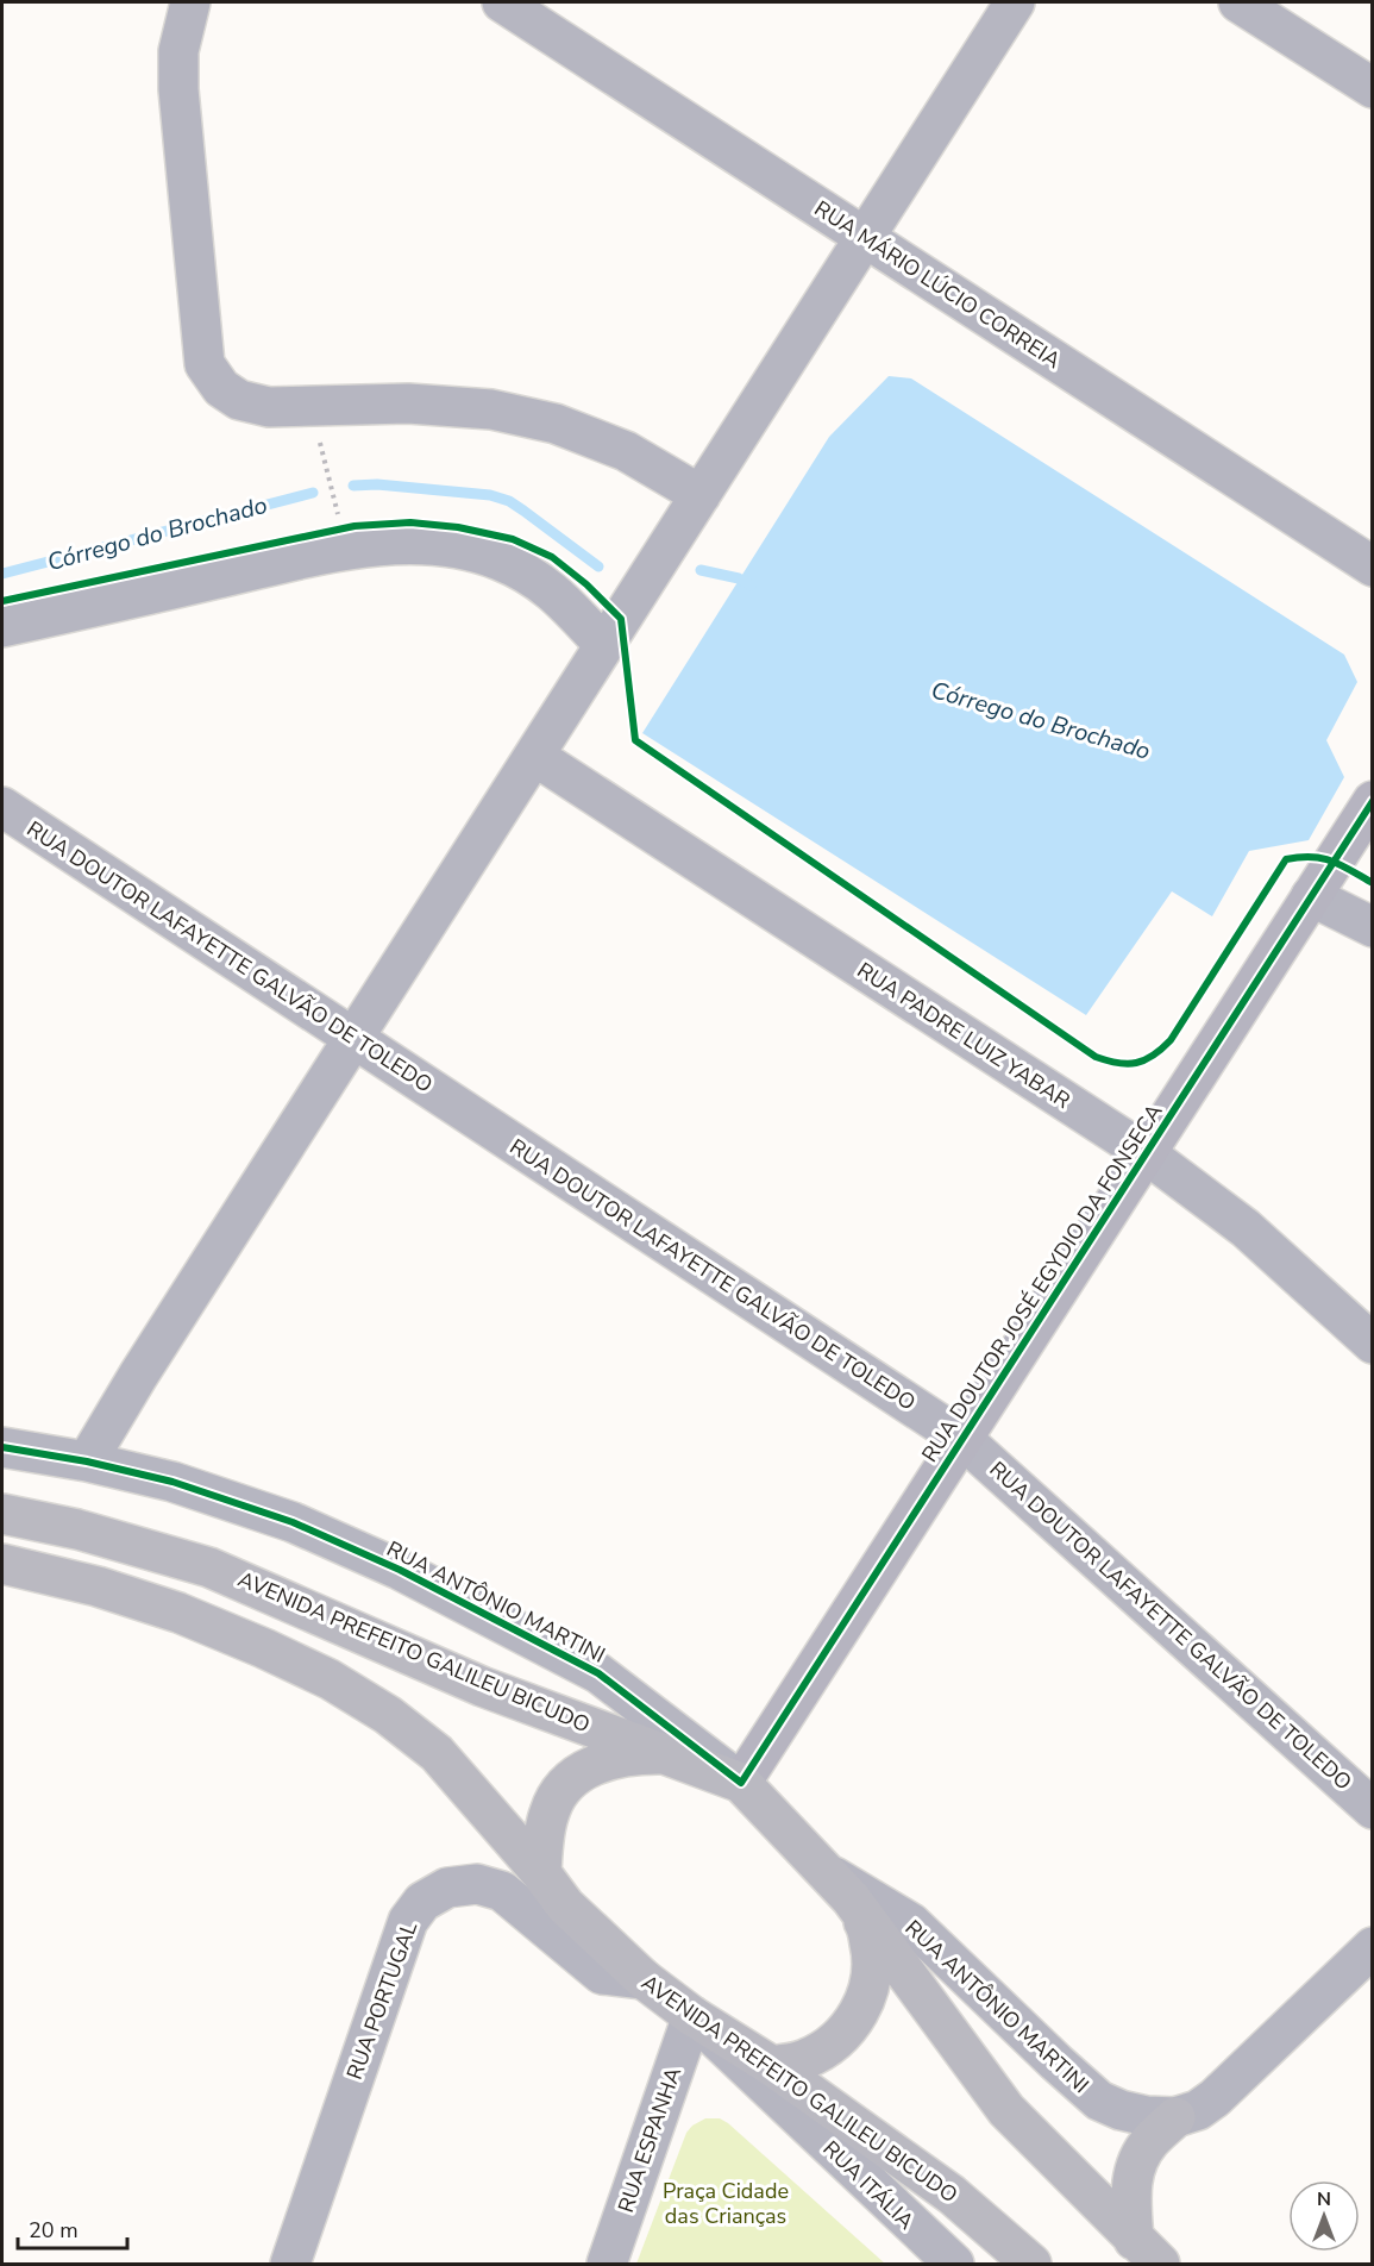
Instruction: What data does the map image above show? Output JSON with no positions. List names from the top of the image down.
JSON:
{
  "streets": {
    "main road": ["AVENIDA PREFEITO GALILEU BICUDO"],
    "street": [
      "RUA MÁRIO LÚCIO CORREIA",
      "RUA DOUTOR LAFAYETTE GALVÃO DE TOLEDO",
      "RUA PADRE LUIZ YABAR",
      "RUA DOUTOR JOSÉ EGYDIO DA FONSECA",
      "RUA ANTÔNIO MARTINI",
      "RUA PORTUGAL",
      "RUA ESPANHA",
      "RUA ITÁLIA"
    ]
  },
  "crossings": [
    ["RUA DOUTOR LAFAYETTE GALVÃO DE TOLEDO", "RUA DOUTOR JOSÉ EGYDIO DA FONSECA"],
    ["RUA PADRE LUIZ YABAR", "RUA DOUTOR JOSÉ EGYDIO DA FONSECA"],
    ["RUA DOUTOR JOSÉ EGYDIO DA FONSECA", "RUA ANTÔNIO MARTINI"],
    ["RUA DOUTOR JOSÉ EGYDIO DA FONSECA", "AVENIDA PREFEITO GALILEU BICUDO"],
    ["RUA ANTÔNIO MARTINI", "AVENIDA PREFEITO GALILEU BICUDO"],
    ["AVENIDA PREFEITO GALILEU BICUDO", "RUA PORTUGAL"],
    ["AVENIDA PREFEITO GALILEU BICUDO", "RUA ESPANHA"],
    ["AVENIDA PREFEITO GALILEU BICUDO", "RUA ITÁLIA"],
    ["RUA ESPANHA", "RUA ITÁLIA"]
  ],
  "water": ["Córrego do Brochado"],
  "parks": ["Praça Cidade das Crianças"],
  "scale_bar": "20 m",
  "north": "top"
}
